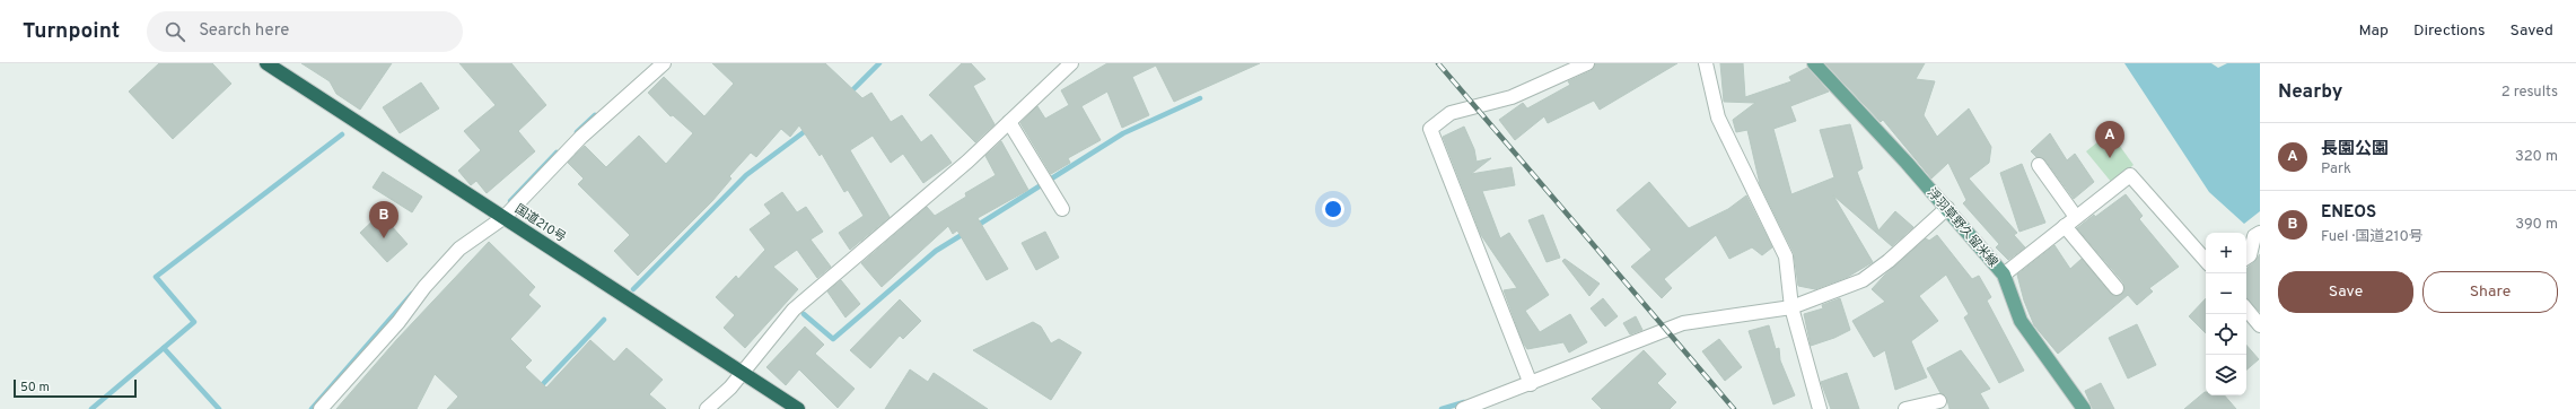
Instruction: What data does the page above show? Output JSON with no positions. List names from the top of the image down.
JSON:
{
  "streets": {
    "highway": ["国道210号"],
    "main road": ["浮羽草野久留米線"]
  },
  "scale_bar": "50 m",
  "page": {
    "header": "Turnpoint",
    "search": "Search here",
    "nav": ["Map", "Directions", "Saved"],
    "heading": ["Nearby", "2 results"],
    "pins": ["A", "B"],
    "list": [
      {
        "mark": "A",
        "name": "長園公園",
        "note": "Park",
        "value": "320 m"
      },
      {
        "mark": "B",
        "name": "ENEOS",
        "note": "Fuel · 国道210号",
        "value": "390 m"
      }
    ],
    "map_buttons": ["+", "−"],
    "buttons": ["Save", "Share"],
    "scale": "50 m"
  }
}
